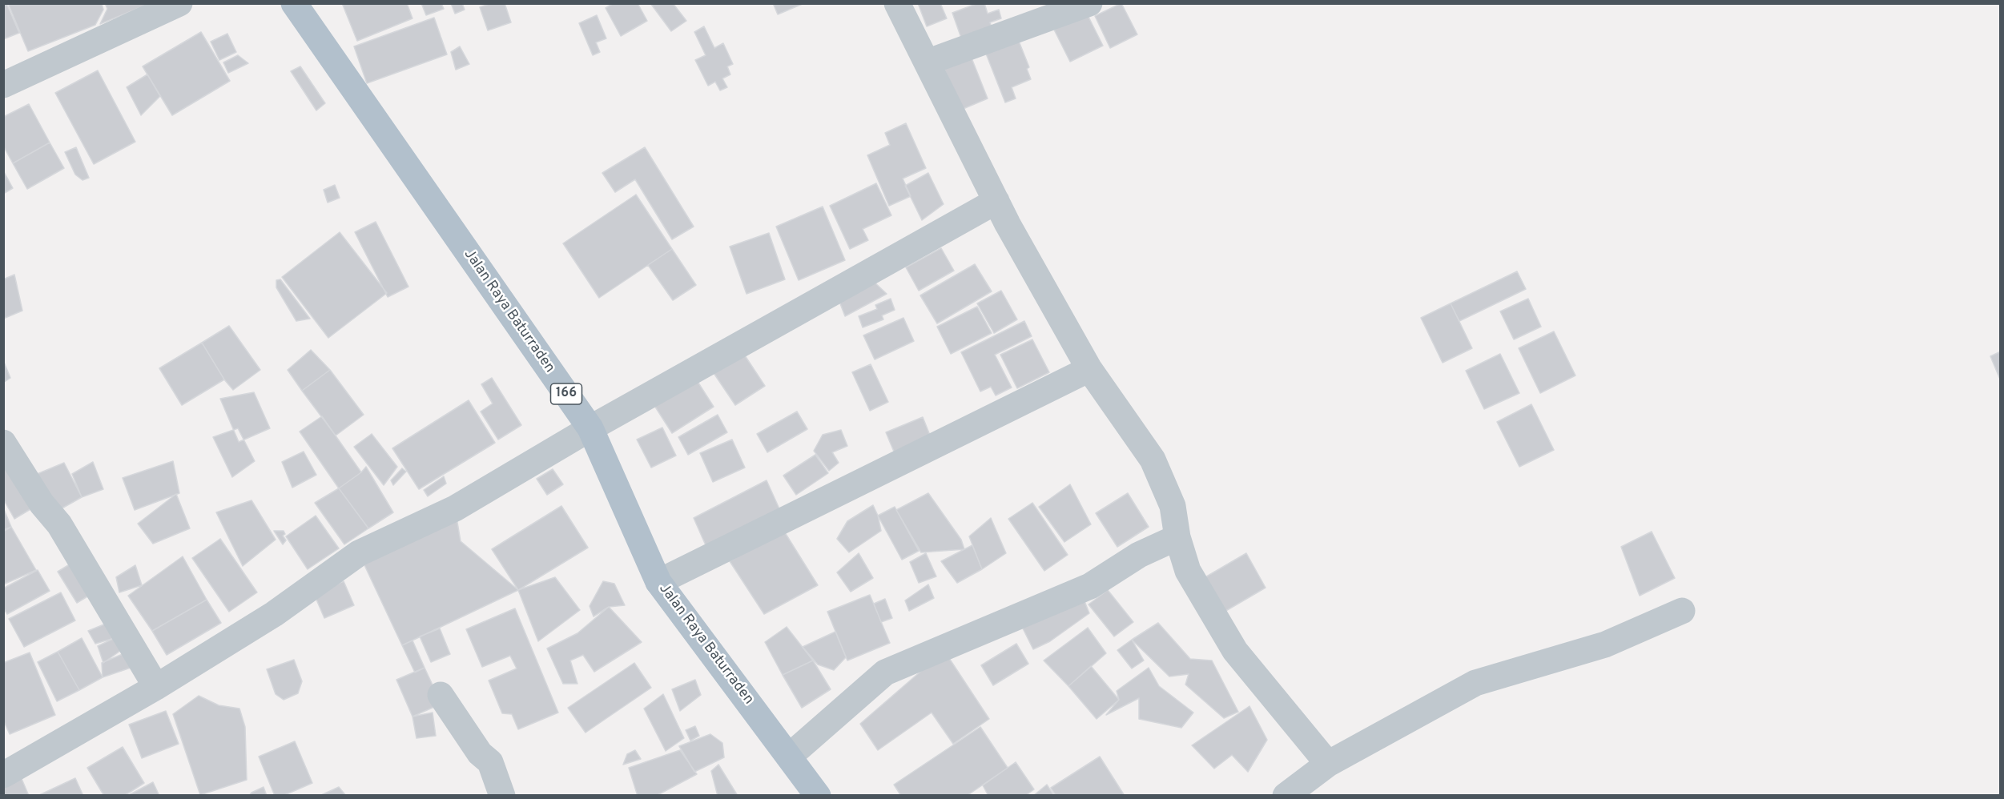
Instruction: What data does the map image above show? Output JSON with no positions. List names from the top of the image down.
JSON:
{
  "streets": {
    "main road": ["Jalan Raya Baturraden", "166"]
  }
}
